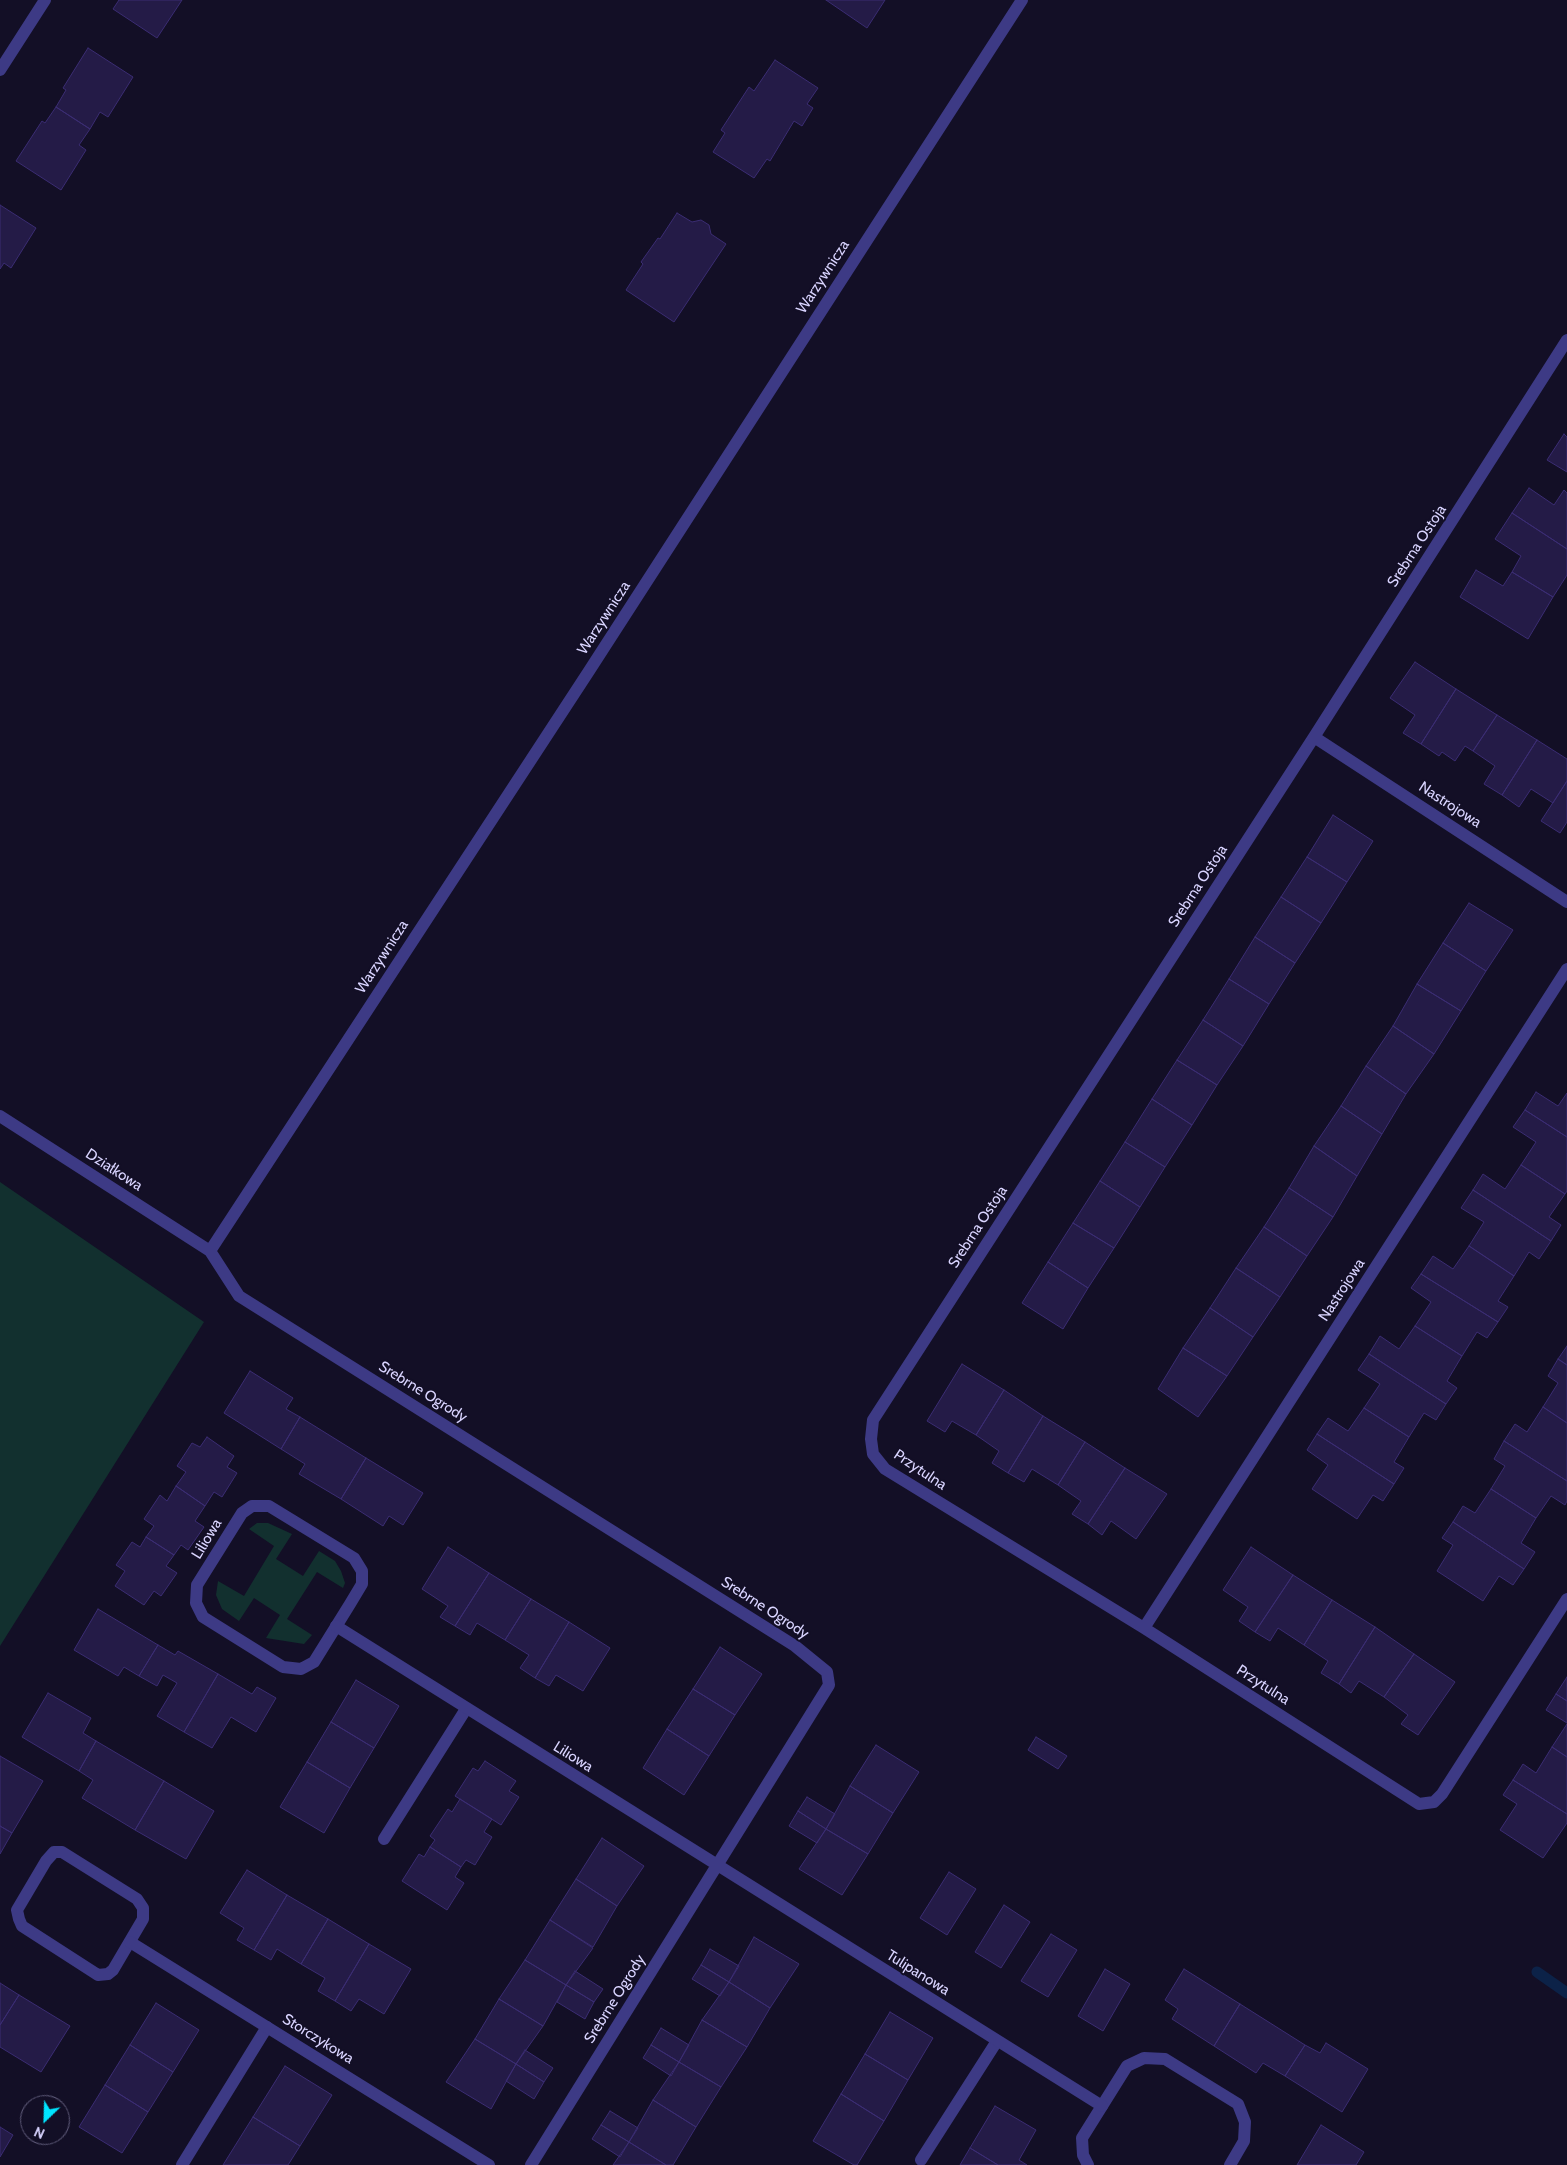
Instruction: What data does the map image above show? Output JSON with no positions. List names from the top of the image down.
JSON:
{
  "streets": {
    "street": [
      "Warzywnicza",
      "Srebrna Ostoja",
      "Nastrojowa",
      "Działkowa",
      "Srebrne Ogrody",
      "Przytulna",
      "Liliowa",
      "Tulipanowa",
      "Storczykowa"
    ]
  },
  "crossings": [
    ["Warzywnicza", "Działkowa"],
    ["Warzywnicza", "Srebrne Ogrody"],
    ["Srebrna Ostoja", "Nastrojowa"],
    ["Srebrna Ostoja", "Przytulna"],
    ["Nastrojowa", "Przytulna"],
    ["Działkowa", "Srebrne Ogrody"],
    ["Srebrne Ogrody", "Liliowa"],
    ["Srebrne Ogrody", "Tulipanowa"],
    ["Liliowa", "Tulipanowa"]
  ],
  "north": "bottom left"
}
